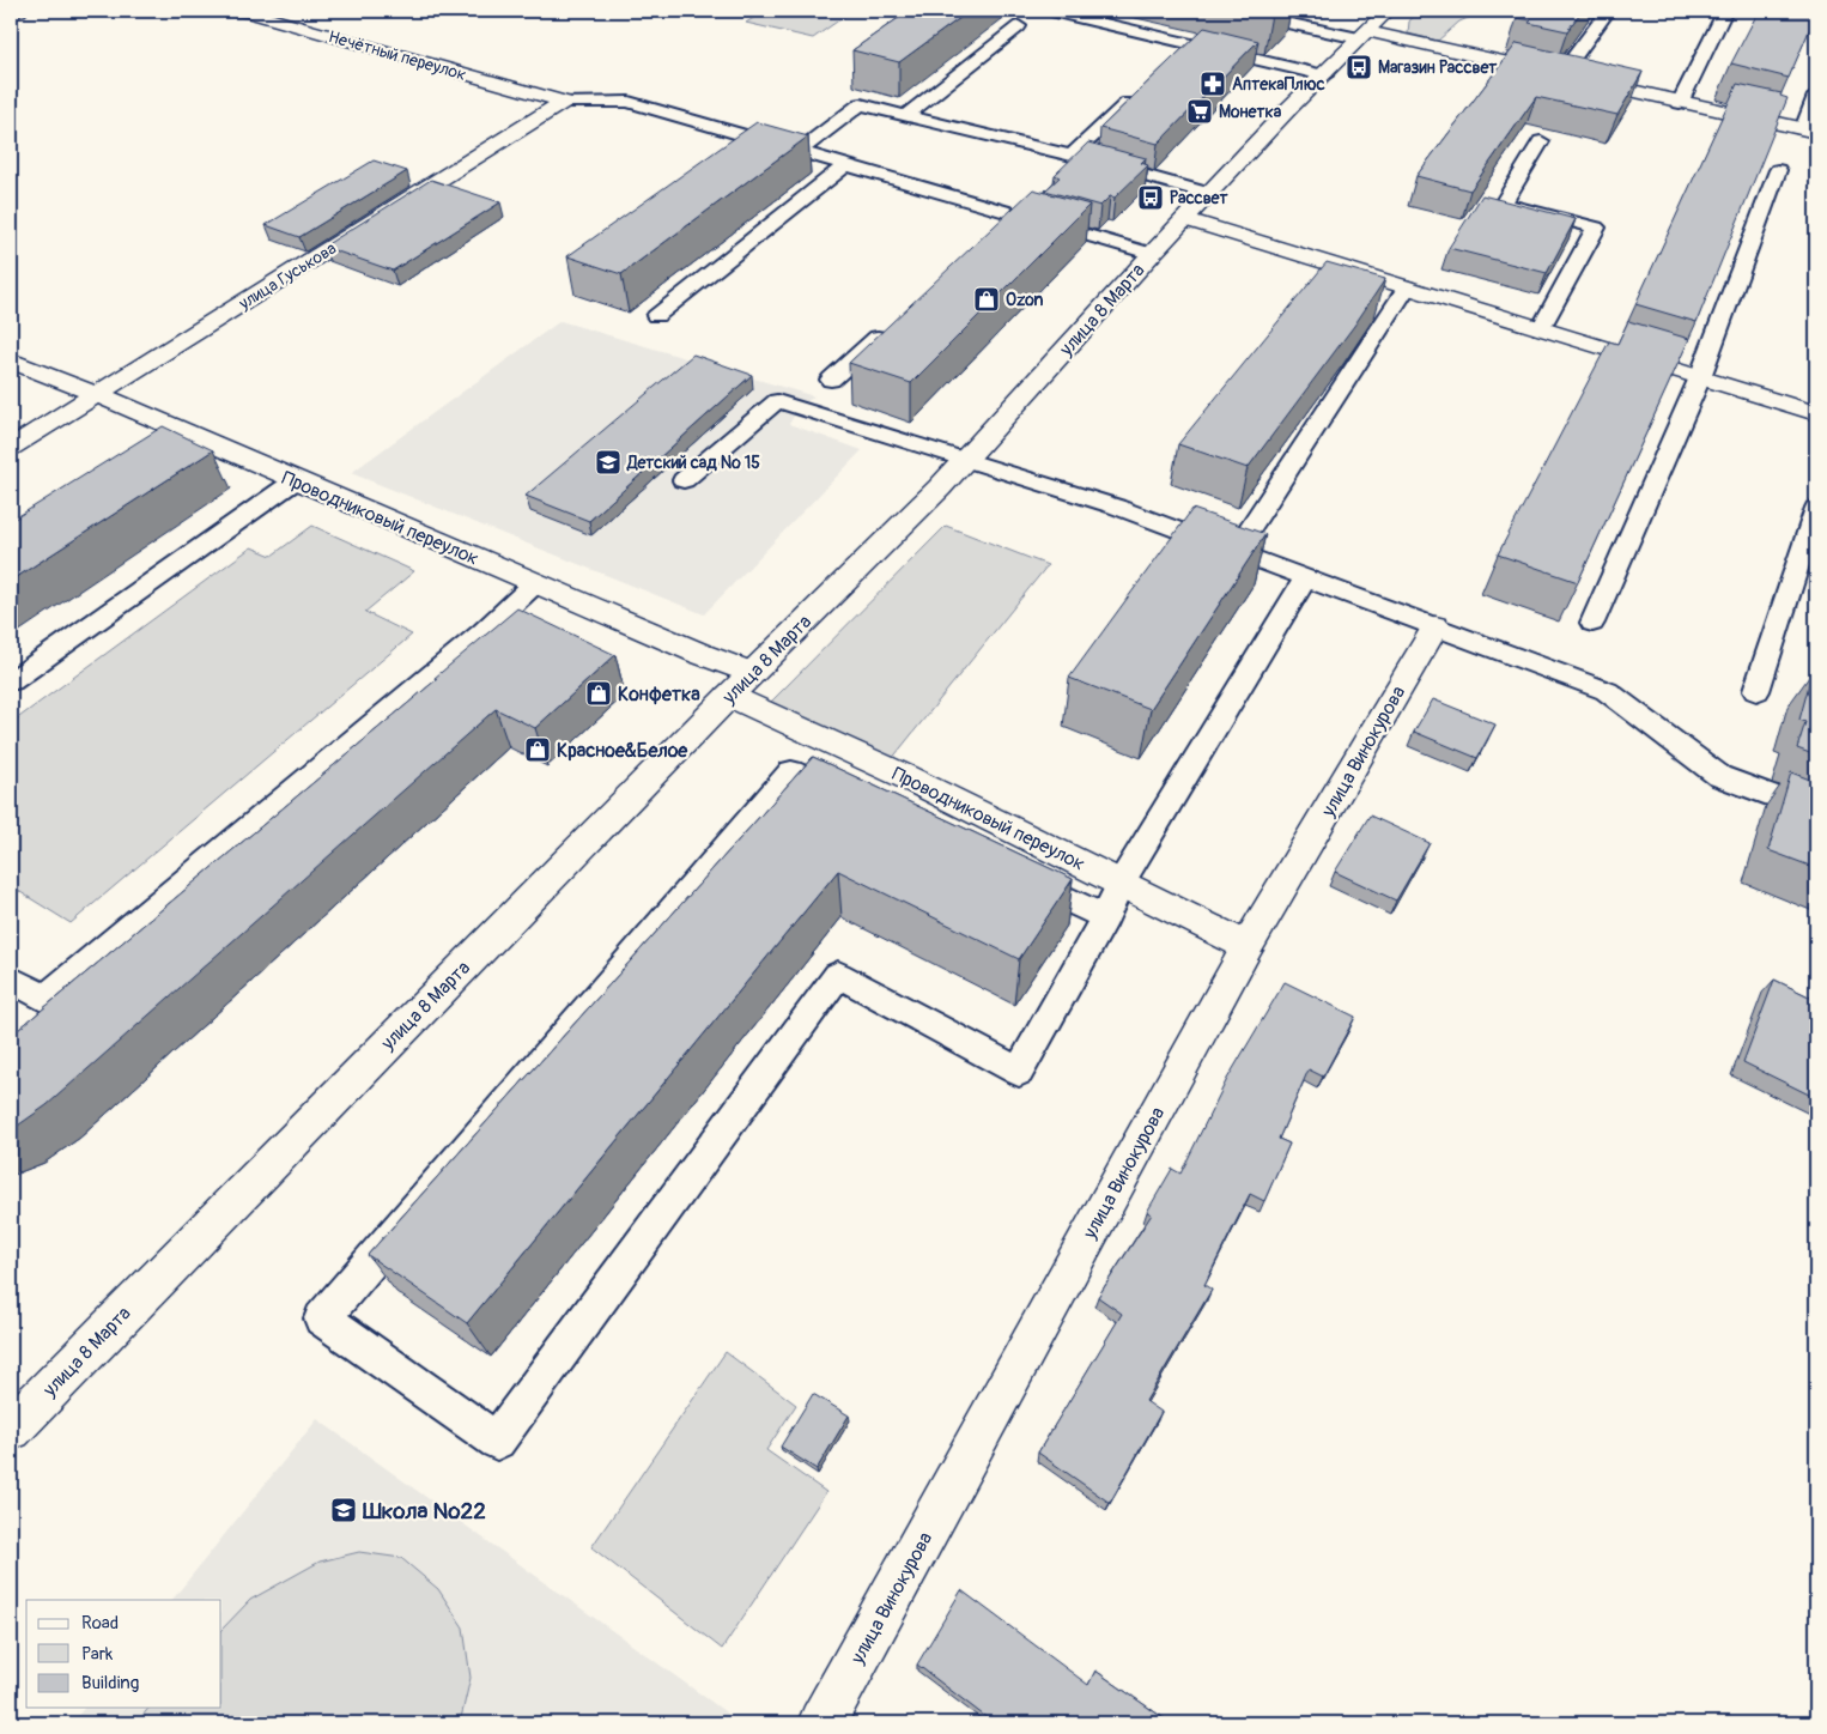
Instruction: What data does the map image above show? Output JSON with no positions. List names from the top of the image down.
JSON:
{
  "streets": {
    "street": [
      "Нечётный переулок",
      "улица Гуськова",
      "улица 8 Марта",
      "Проводниковый переулок",
      "улица Винокурова"
    ]
  },
  "crossings": [
    ["Нечётный переулок", "улица Гуськова"],
    ["улица Гуськова", "Проводниковый переулок"],
    ["улица 8 Марта", "Проводниковый переулок"],
    ["Проводниковый переулок", "улица Винокурова"]
  ],
  "places": {
    "bus stop": ["Магазин Рассвет", "Рассвет"],
    "pharmacy": ["АптекаПлюс"],
    "supermarket": ["Монетка"],
    "shop": ["Ozon", "Конфетка", "Красное&Белое"],
    "school or university": ["Детский сад № 15", "Школа №22"]
  },
  "legend": ["Road", "Park", "Building"]
}
